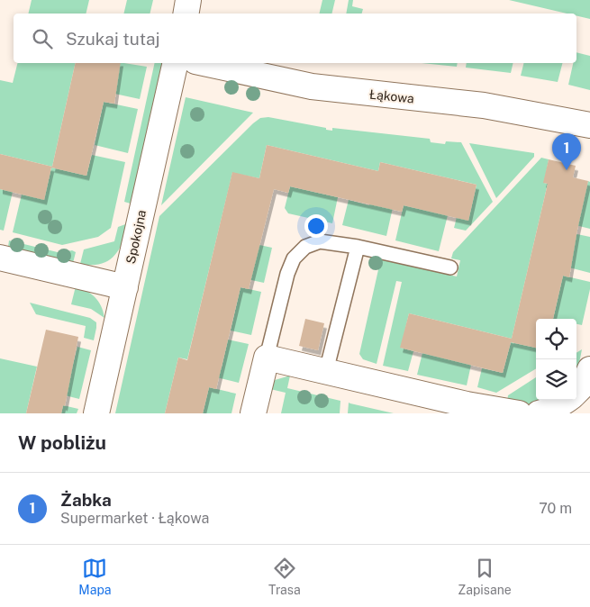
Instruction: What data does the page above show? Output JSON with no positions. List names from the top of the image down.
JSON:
{
  "streets": {
    "street": ["Łąkowa", "Spokojna"]
  },
  "page": {
    "search": "Szukaj tutaj",
    "pins": "1",
    "heading": "W pobliżu",
    "list": [
      {
        "mark": "1",
        "name": "Żabka",
        "note": "Supermarket · Łąkowa",
        "value": "70 m"
      }
    ],
    "nav": ["Mapa", "Trasa", "Zapisane"]
  }
}
